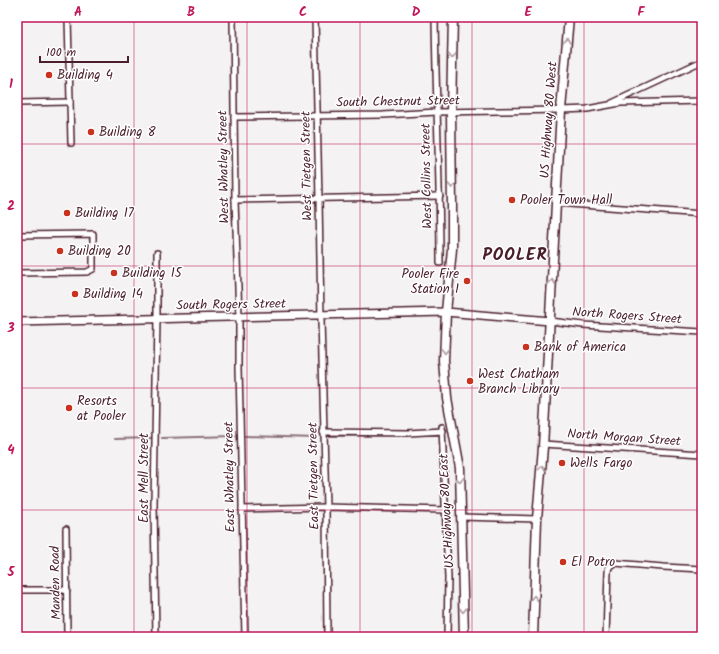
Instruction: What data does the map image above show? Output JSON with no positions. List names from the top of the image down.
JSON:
{
  "streets": {
    "main road": ["US Highway 80 West", "US Highway 80 East"],
    "street": [
      "South Chestnut Street",
      "West Tietgen Street",
      "West Whatley Street",
      "West Collins Street",
      "South Rogers Street",
      "North Rogers Street",
      "North Morgan Street",
      "East Tietgen Street",
      "East Whatley Street",
      "East Mell Street",
      "Manden Road"
    ]
  },
  "crossings": [
    ["South Chestnut Street", "US Highway 80 West"],
    ["South Chestnut Street", "West Tietgen Street"],
    ["South Chestnut Street", "West Whatley Street"],
    ["South Chestnut Street", "West Collins Street"],
    ["US Highway 80 West", "South Rogers Street"],
    ["US Highway 80 West", "North Rogers Street"],
    ["West Tietgen Street", "South Rogers Street"],
    ["West Tietgen Street", "East Tietgen Street"],
    ["West Whatley Street", "South Rogers Street"],
    ["West Whatley Street", "East Whatley Street"],
    ["South Rogers Street", "North Rogers Street"],
    ["South Rogers Street", "East Tietgen Street"],
    ["South Rogers Street", "East Whatley Street"],
    ["South Rogers Street", "East Mell Street"],
    ["South Rogers Street", "US Highway 80 East"]
  ],
  "one_way": ["US Highway 80 West", "US Highway 80 East"],
  "districts": ["POOLER"],
  "places": [
    "Building 4",
    "Building 8",
    "Pooler Town Hall",
    "Building 17",
    "Building 20",
    "Building 15",
    "Pooler Fire Station 1",
    "Building 14",
    "Bank of America",
    "West Chatham Branch Library",
    "Resorts at Pooler",
    "Wells Fargo",
    "El Potro"
  ],
  "scale_bar": "100 m",
  "grid": {
    "columns": [
      "A",
      "B",
      "C",
      "D",
      "E",
      "F"
    ],
    "rows": [
      "1",
      "2",
      "3",
      "4",
      "5"
    ]
  }
}
